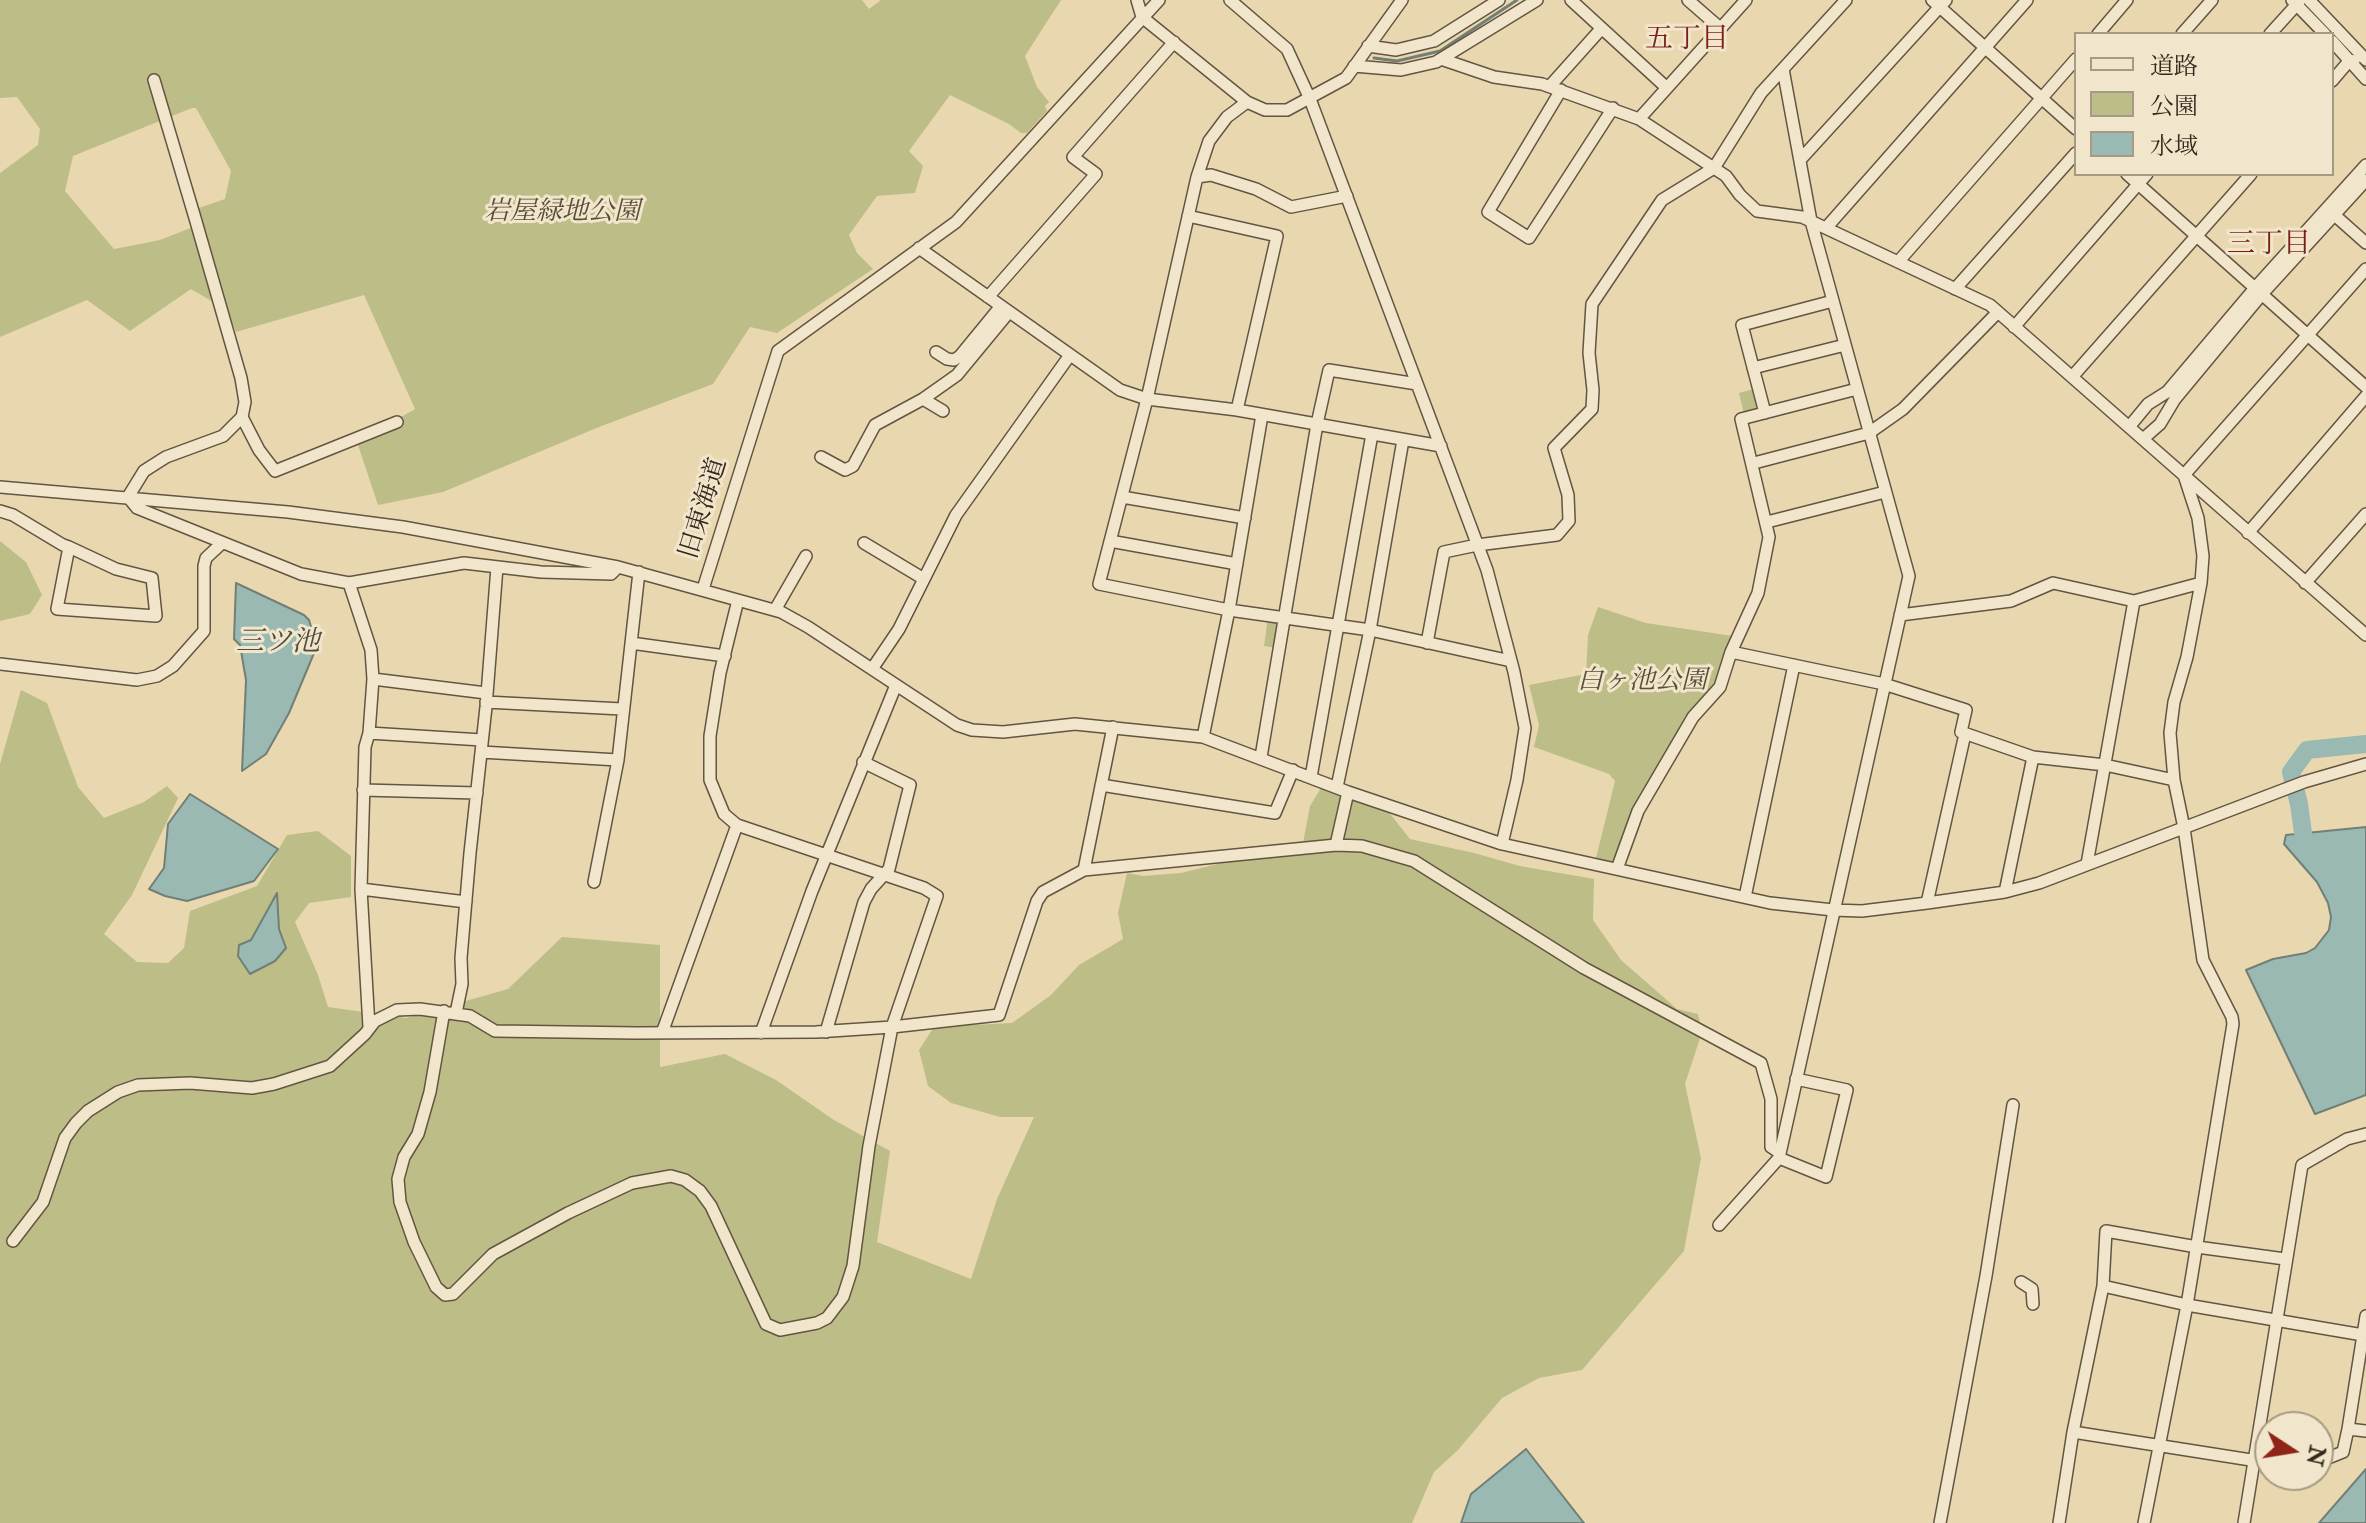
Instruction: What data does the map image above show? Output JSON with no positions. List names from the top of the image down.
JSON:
{
  "streets": {
    "street": ["旧東海道"]
  },
  "districts": ["五丁目", "三丁目"],
  "water": ["三ツ池"],
  "parks": ["岩屋緑地公園", "白ヶ池公園"],
  "legend": ["道路", "公園", "水域"],
  "north": "right"
}
